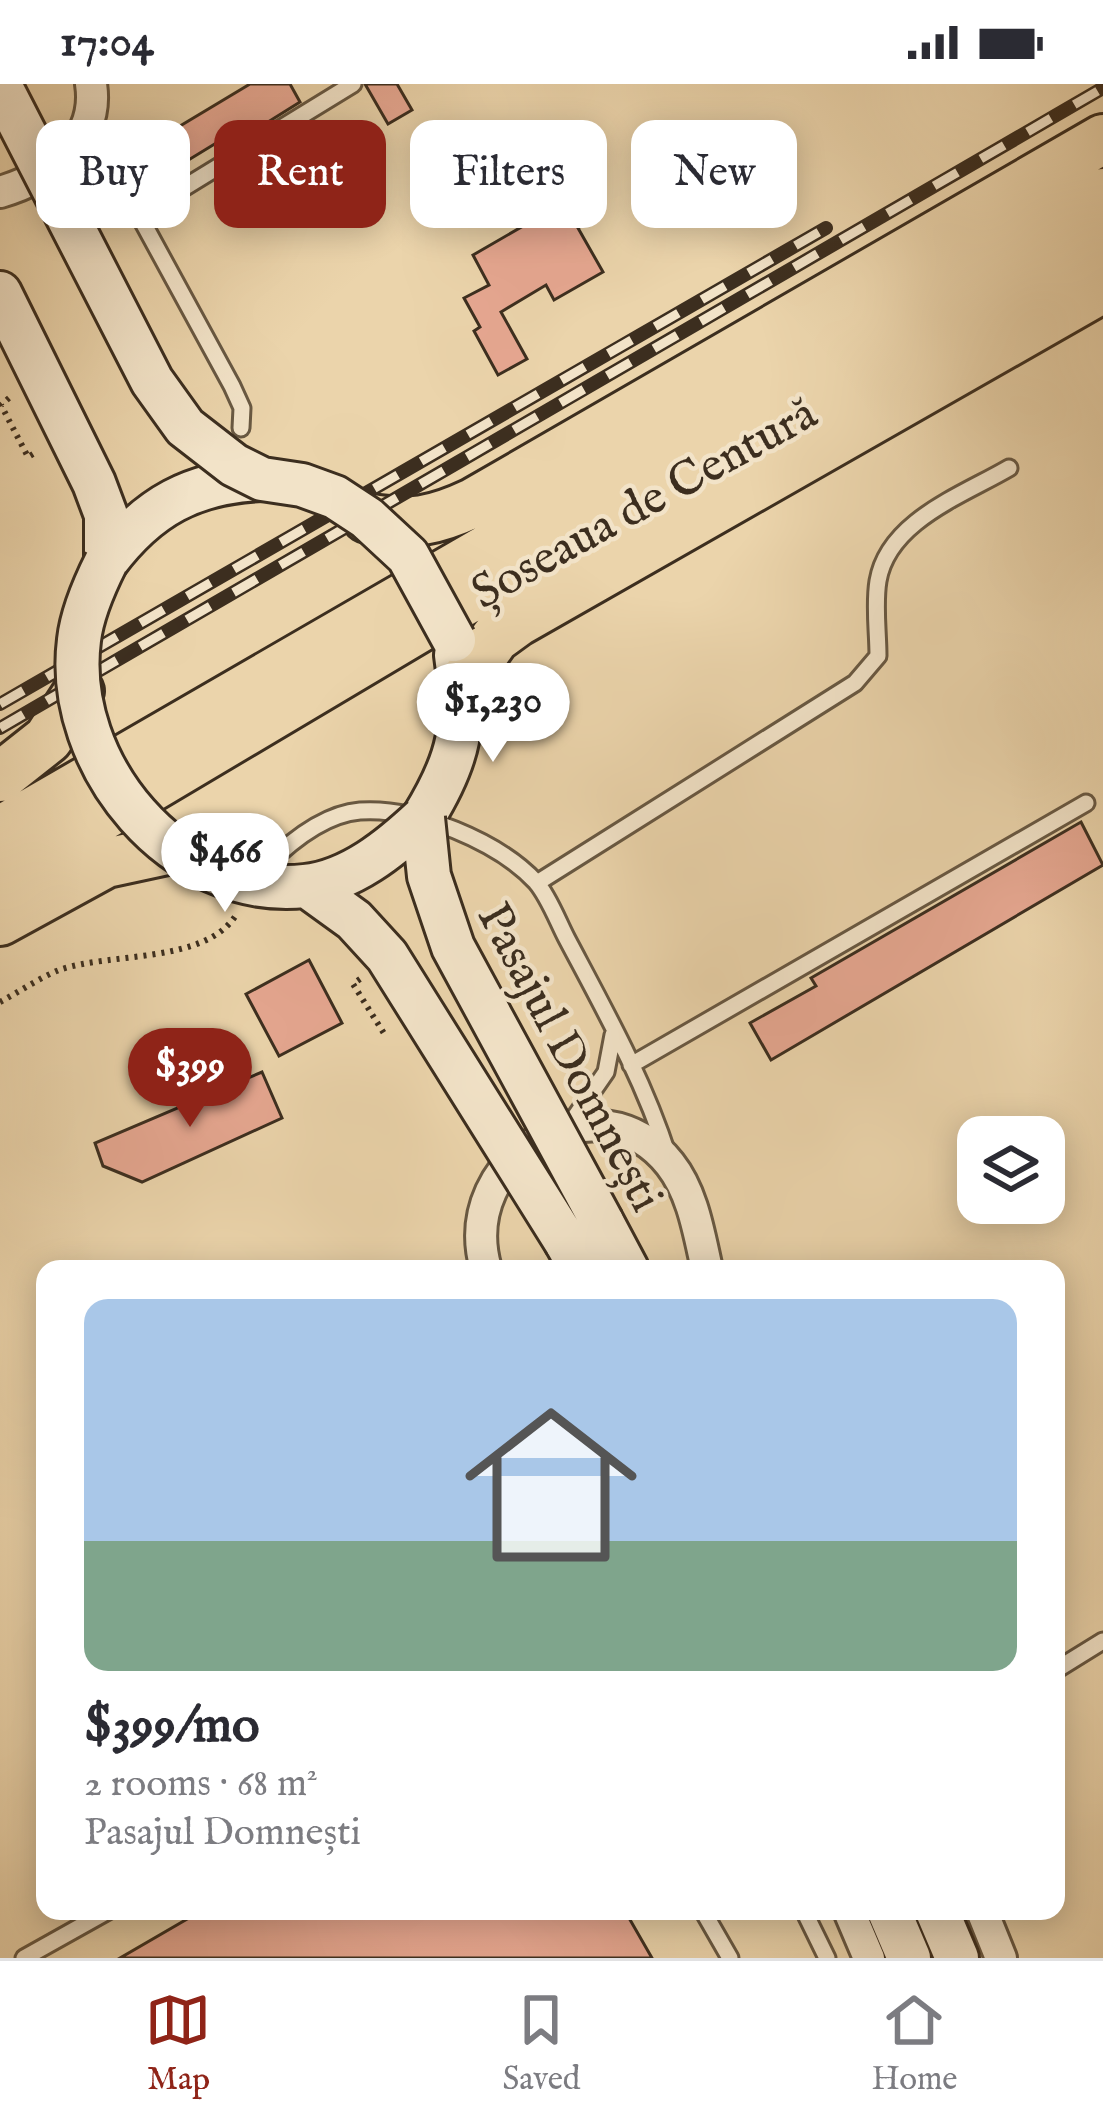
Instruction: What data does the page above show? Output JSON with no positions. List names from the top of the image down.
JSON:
{
  "streets": {
    "main road": ["Șoseaua de Centură", "Pasajul Domnești"]
  },
  "page": {
    "status": "17:04",
    "chip": [
      "Buy",
      "Rent",
      "Filters",
      "New"
    ],
    "price": ["$1,230", "$466", "$399"],
    "list": [
      {
        "name": "$399/mo",
        "note": "2 rooms · 68 m² · Pasajul Domnești"
      }
    ],
    "tabs": ["Map", "Saved", "Home"]
  }
}
